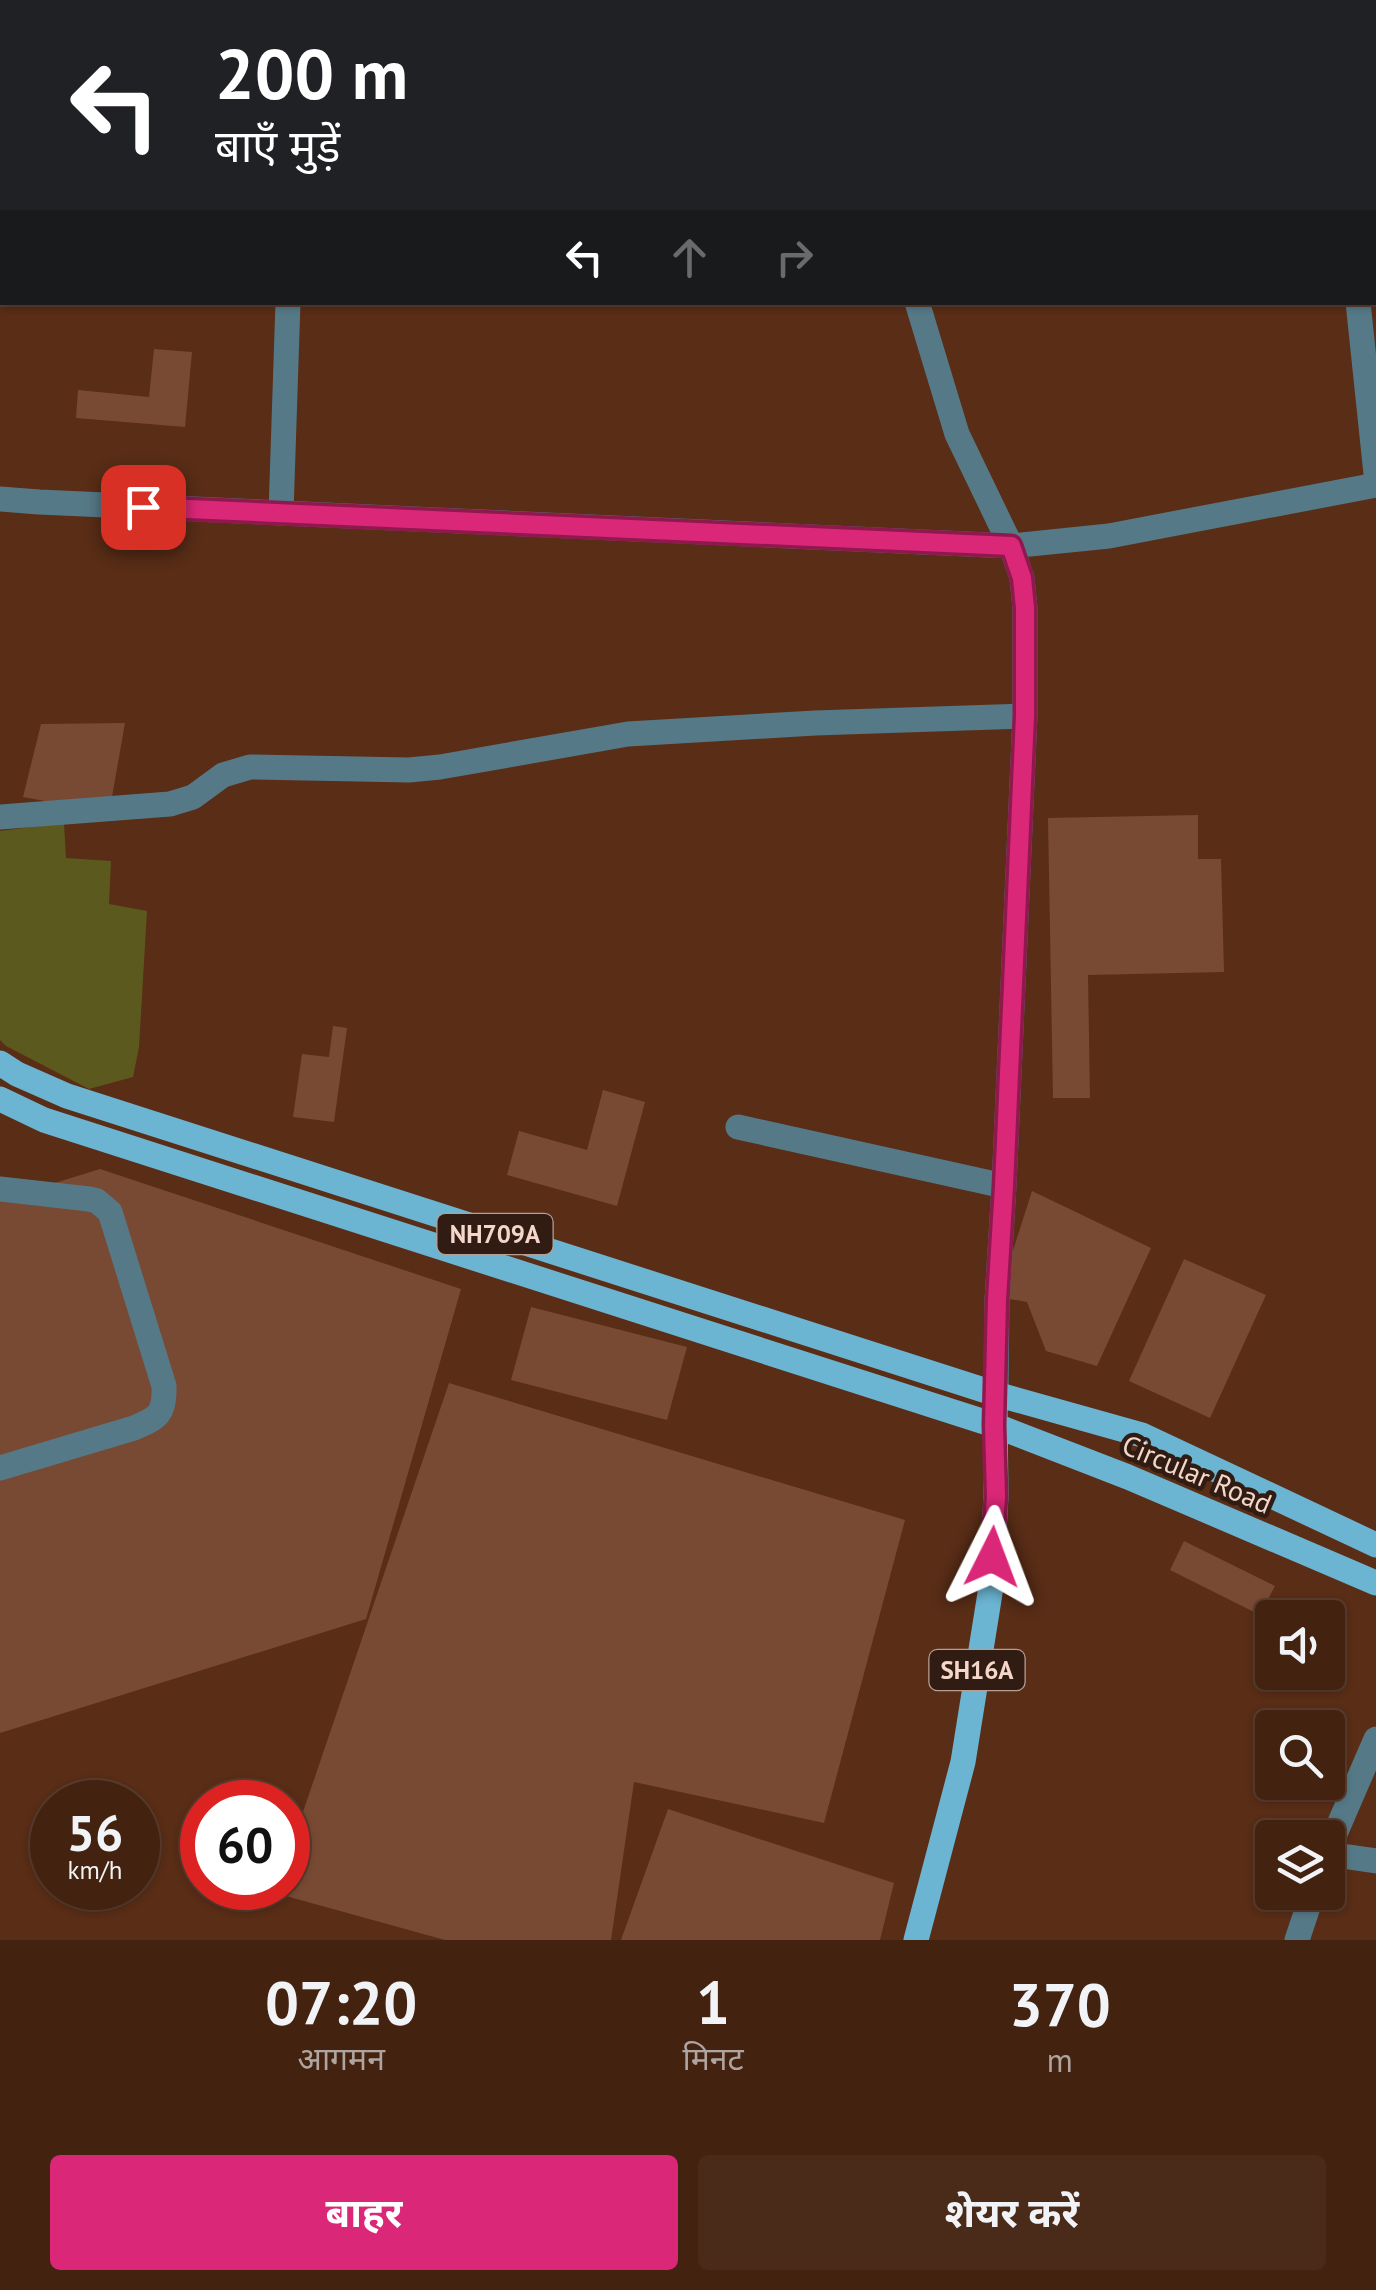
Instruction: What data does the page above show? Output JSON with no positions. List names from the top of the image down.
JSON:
{
  "streets": {
    "main road": ["NH709A", "Circular Road", "SH16A"]
  },
  "crossings": [
    ["NH709A", "Circular Road"],
    ["NH709A", "SH16A"],
    ["Circular Road", "SH16A"]
  ],
  "page": {
    "turn": ["200 m", "बाएँ मुड़ें"],
    "speed": "56 km/h",
    "limit": "60",
    "eta": [
      "07:20",
      "आगमन",
      "1",
      "मिनट",
      "370",
      "m"
    ],
    "buttons": ["बाहर", "शेयर करें"]
  }
}
